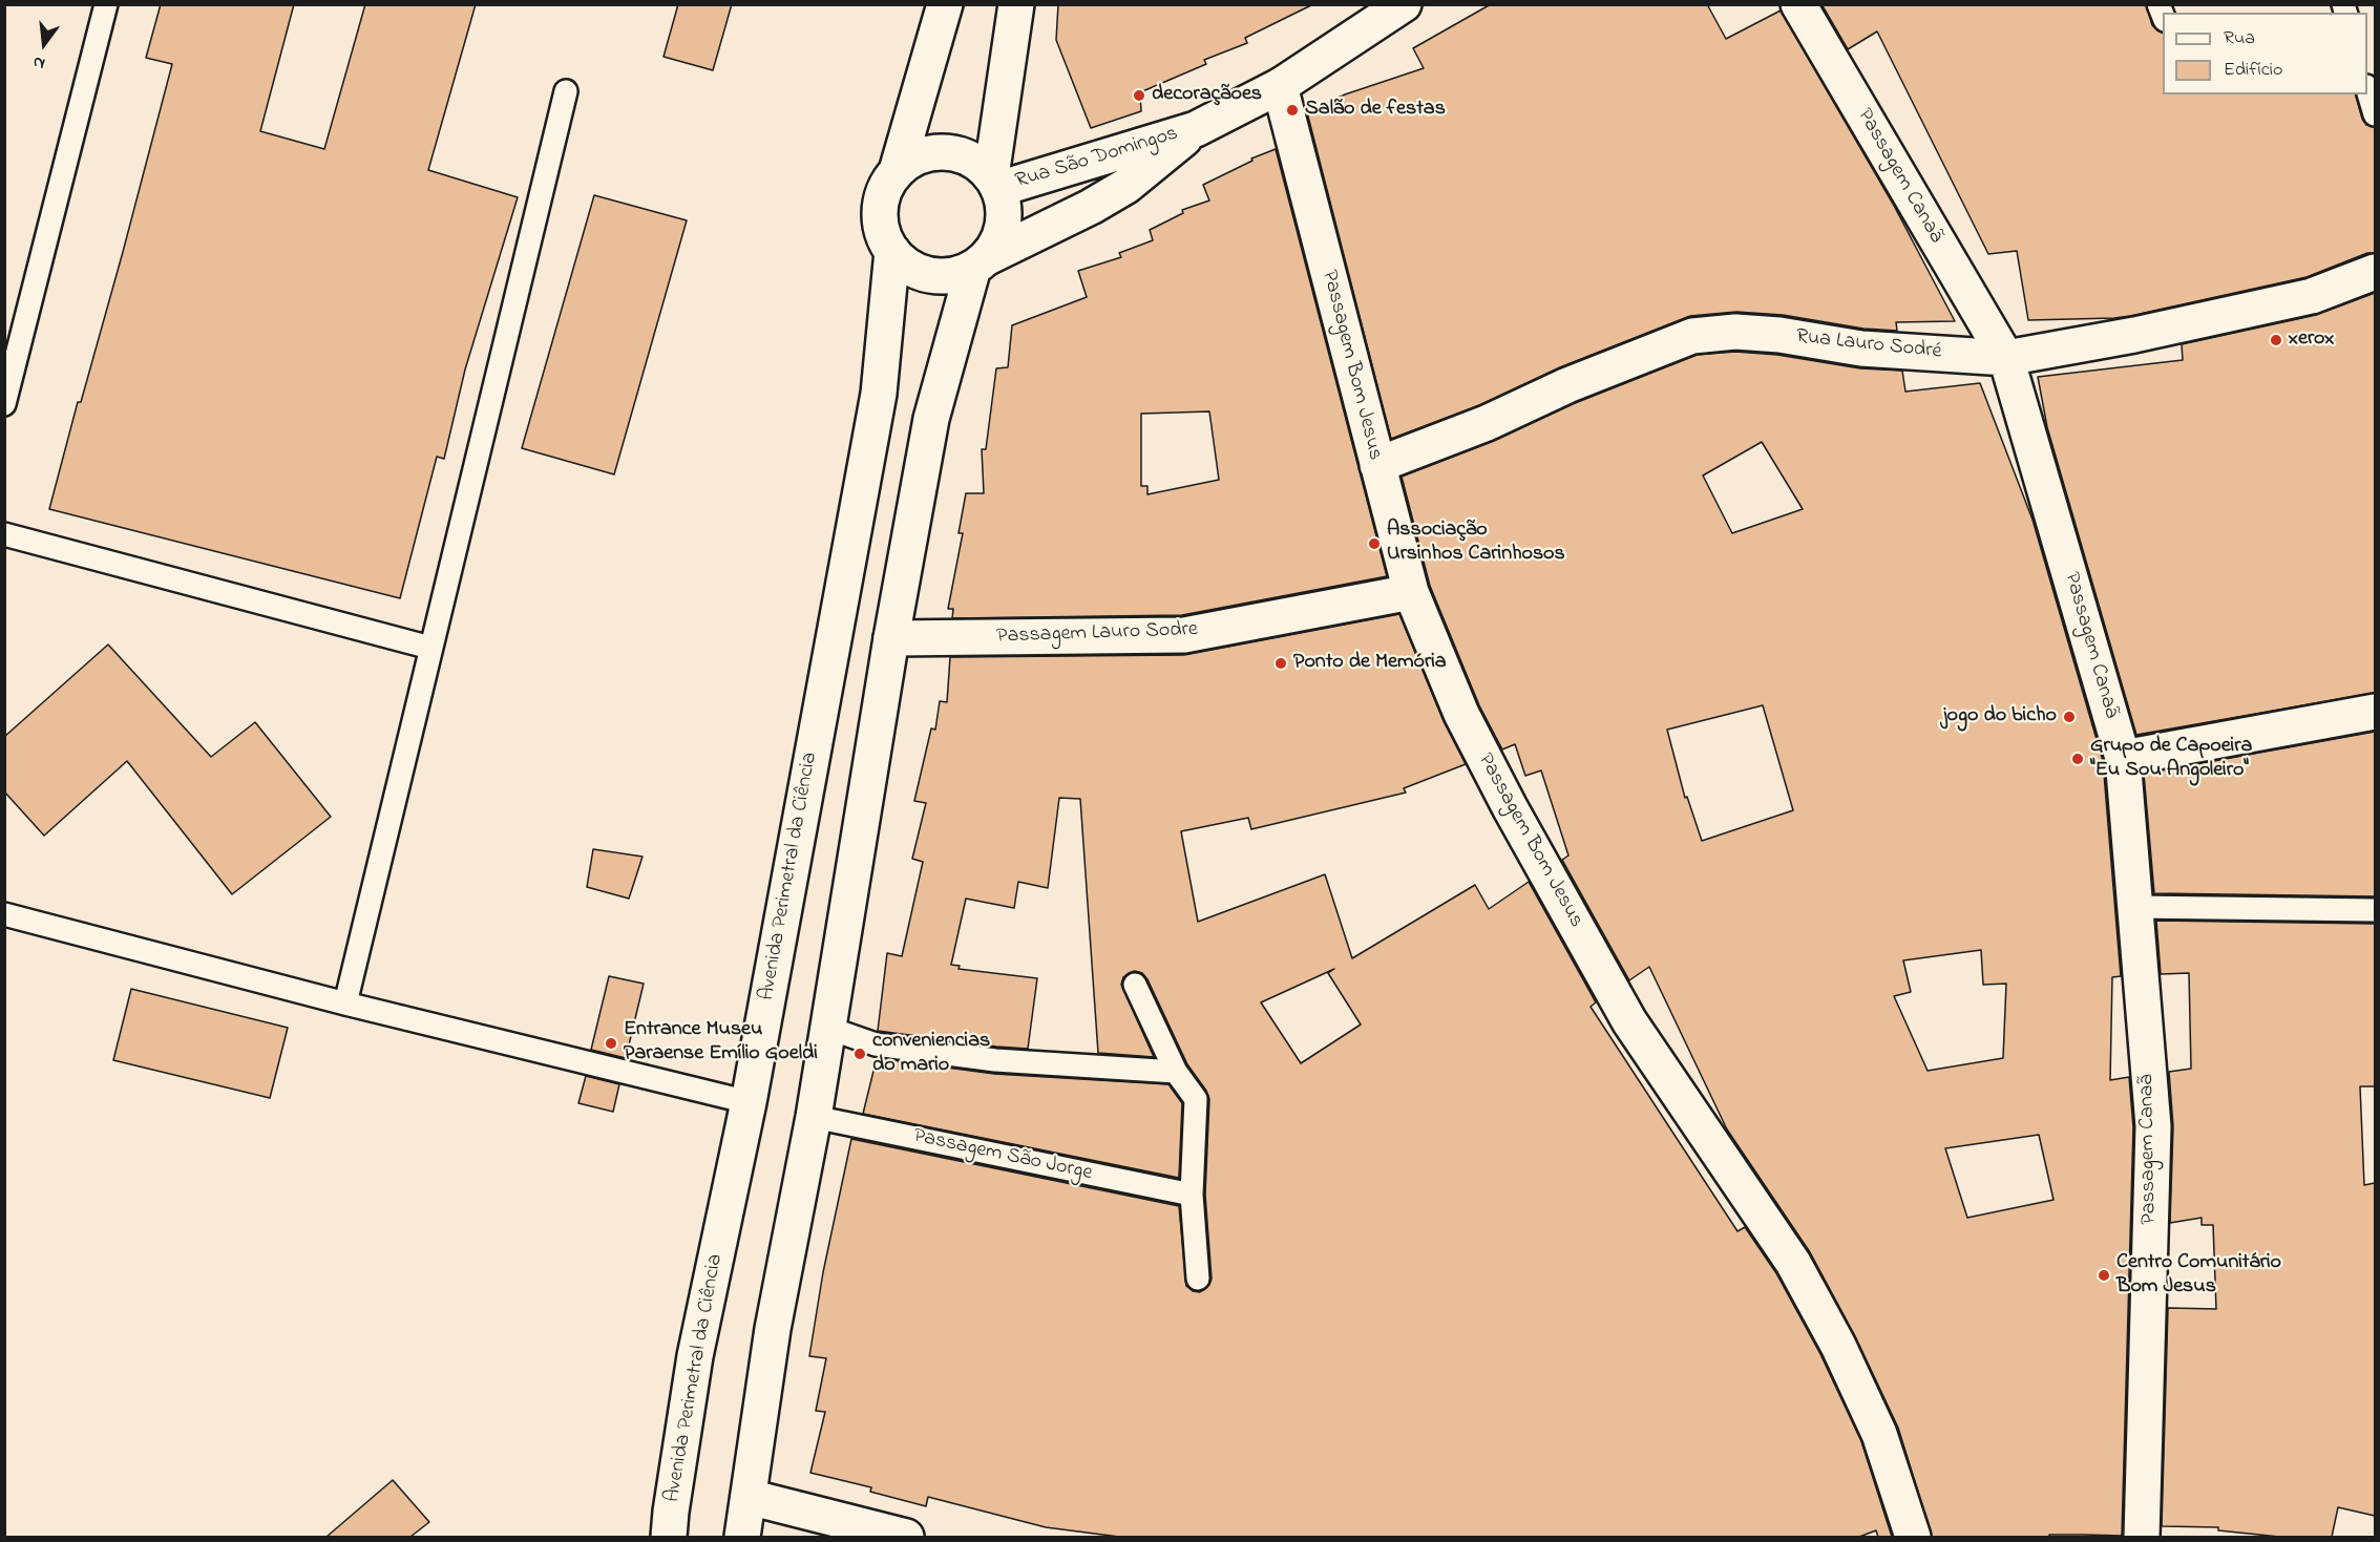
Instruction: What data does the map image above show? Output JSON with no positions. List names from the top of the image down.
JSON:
{
  "streets": {
    "street": [
      "Rua São Domingos",
      "Passagem Canaã",
      "Rua Lauro Sodré",
      "Passagem Bom Jesus",
      "Passagem Lauro Sodre",
      "Avenida Perimetral da Ciência"
    ],
    "lane": ["Passagem São Jorge"]
  },
  "crossings": [
    ["Rua São Domingos", "Passagem Bom Jesus"],
    ["Rua São Domingos", "Avenida Perimetral da Ciência"],
    ["Passagem Canaã", "Rua Lauro Sodré"],
    ["Rua Lauro Sodré", "Passagem Bom Jesus"],
    ["Passagem Bom Jesus", "Passagem Lauro Sodre"]
  ],
  "places": [
    "decoraçãoes",
    "Salão de festas",
    "xerox",
    "Associação Ursinhos Carinhosos",
    "Ponto de Memória",
    "jogo do bicho",
    "Grupo de Capoeira \"Eu Sou Angoleiro\"",
    "Entrance Museu Paraense Emílio Goeldi",
    "conveniencias do mario",
    "Centro Comunitário Bom Jesus"
  ],
  "legend": ["Rua", "Edifício"],
  "north": "bottom"
}
